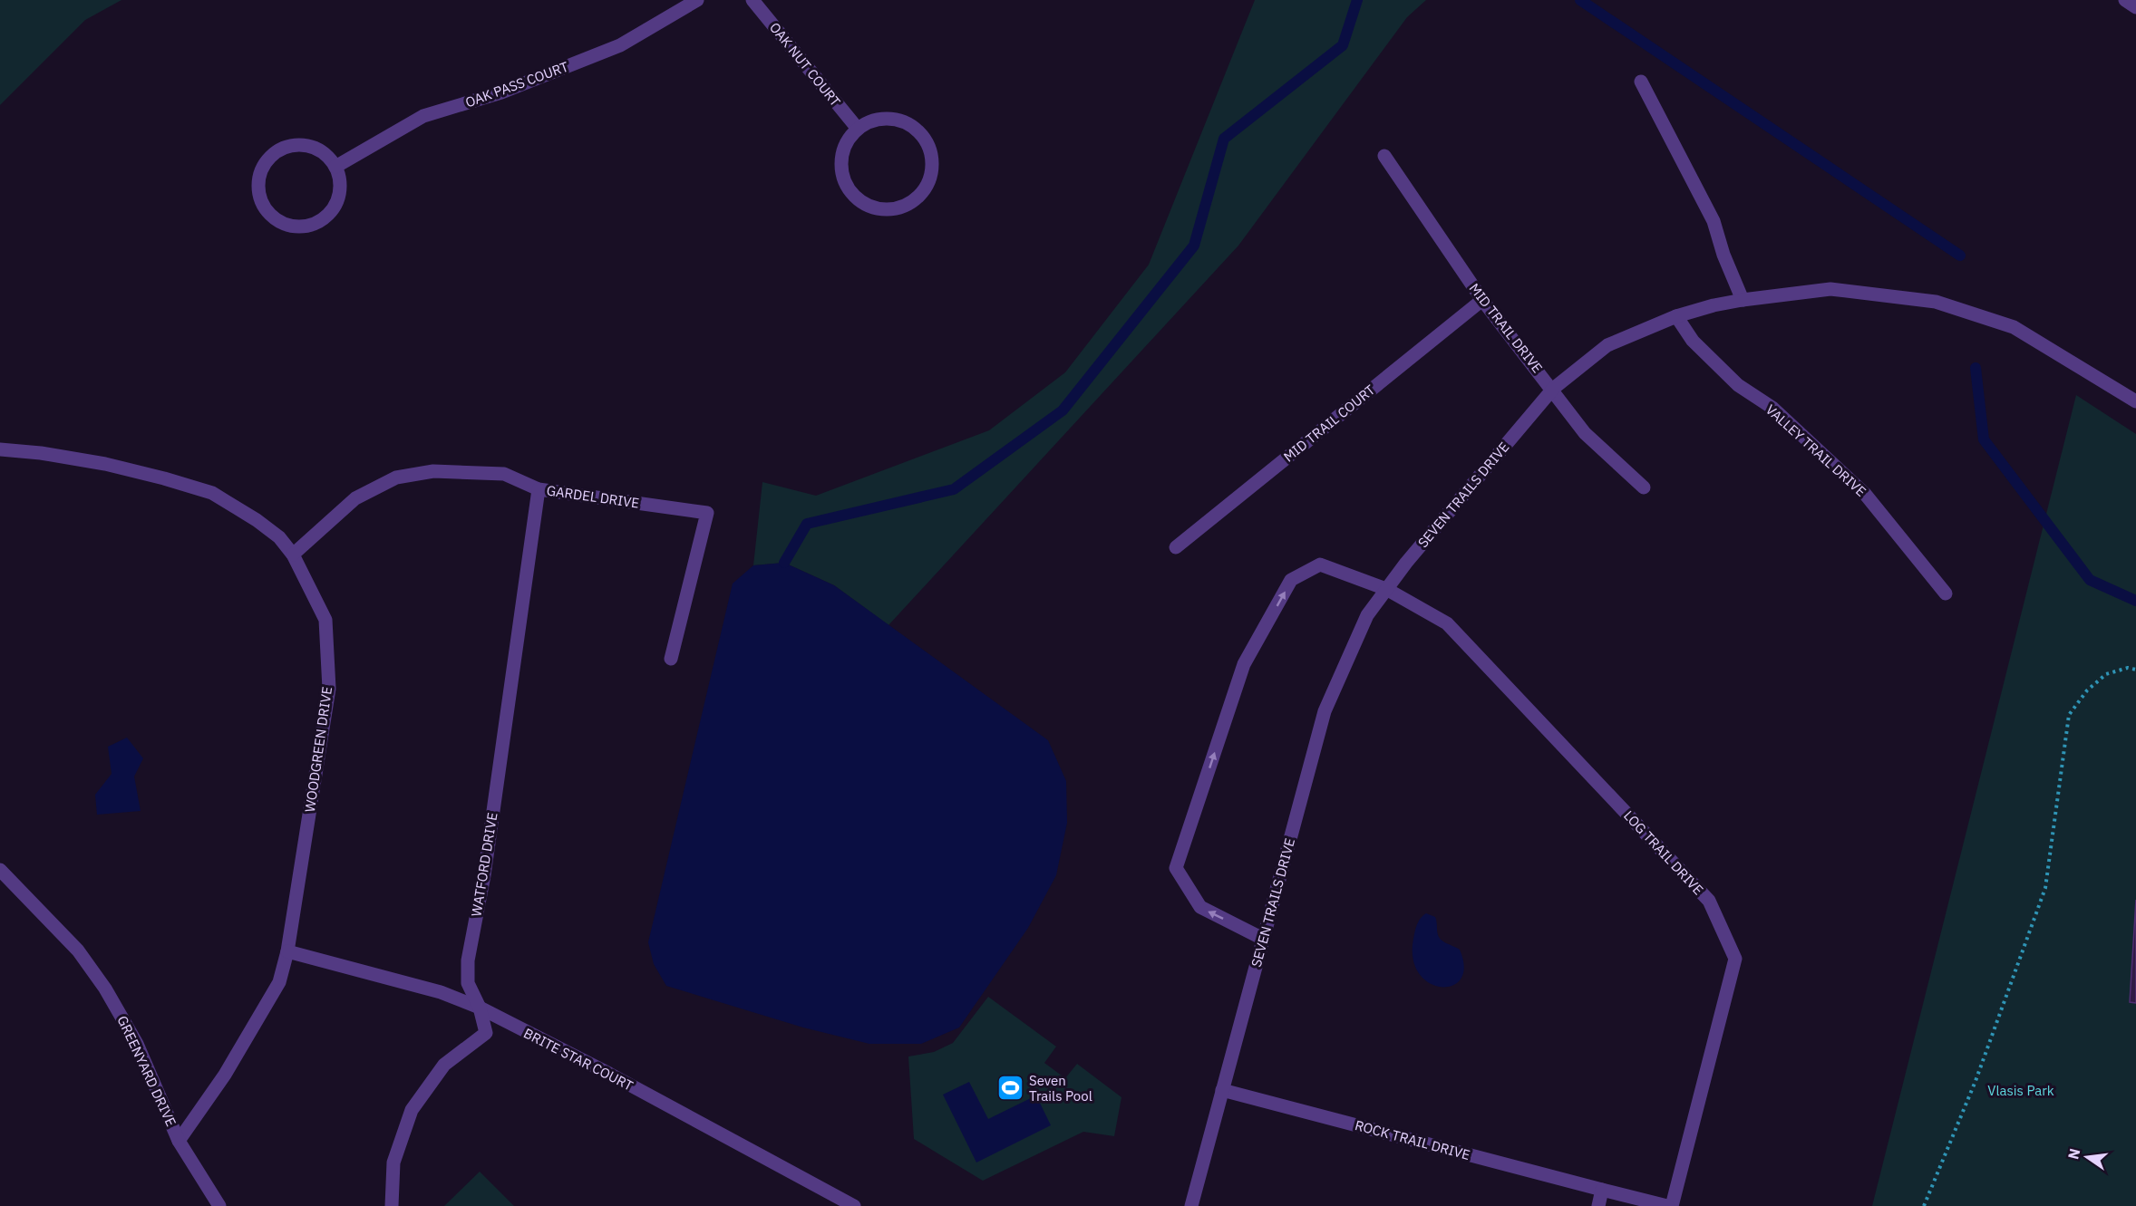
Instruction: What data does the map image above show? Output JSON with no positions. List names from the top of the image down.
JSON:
{
  "streets": {
    "street": [
      "OAK NUT COURT",
      "OAK PASS COURT",
      "MID TRAIL DRIVE",
      "MID TRAIL COURT",
      "VALLEY TRAIL DRIVE",
      "SEVEN TRAILS DRIVE",
      "GARDEL DRIVE",
      "WOODGREEN DRIVE",
      "LOG TRAIL DRIVE",
      "WATFORD DRIVE",
      "BRITE STAR COURT",
      "GREENYARD DRIVE",
      "ROCK TRAIL DRIVE"
    ]
  },
  "crossings": [
    ["MID TRAIL DRIVE", "MID TRAIL COURT"],
    ["MID TRAIL DRIVE", "SEVEN TRAILS DRIVE"],
    ["VALLEY TRAIL DRIVE", "SEVEN TRAILS DRIVE"],
    ["SEVEN TRAILS DRIVE", "LOG TRAIL DRIVE"],
    ["SEVEN TRAILS DRIVE", "ROCK TRAIL DRIVE"],
    ["GARDEL DRIVE", "WOODGREEN DRIVE"],
    ["GARDEL DRIVE", "WATFORD DRIVE"],
    ["WOODGREEN DRIVE", "BRITE STAR COURT"],
    ["WOODGREEN DRIVE", "GREENYARD DRIVE"],
    ["WATFORD DRIVE", "BRITE STAR COURT"]
  ],
  "parks": ["Vlasis Park"],
  "places": {
    "sports": ["Seven Trails Pool"]
  },
  "north": "left"
}
